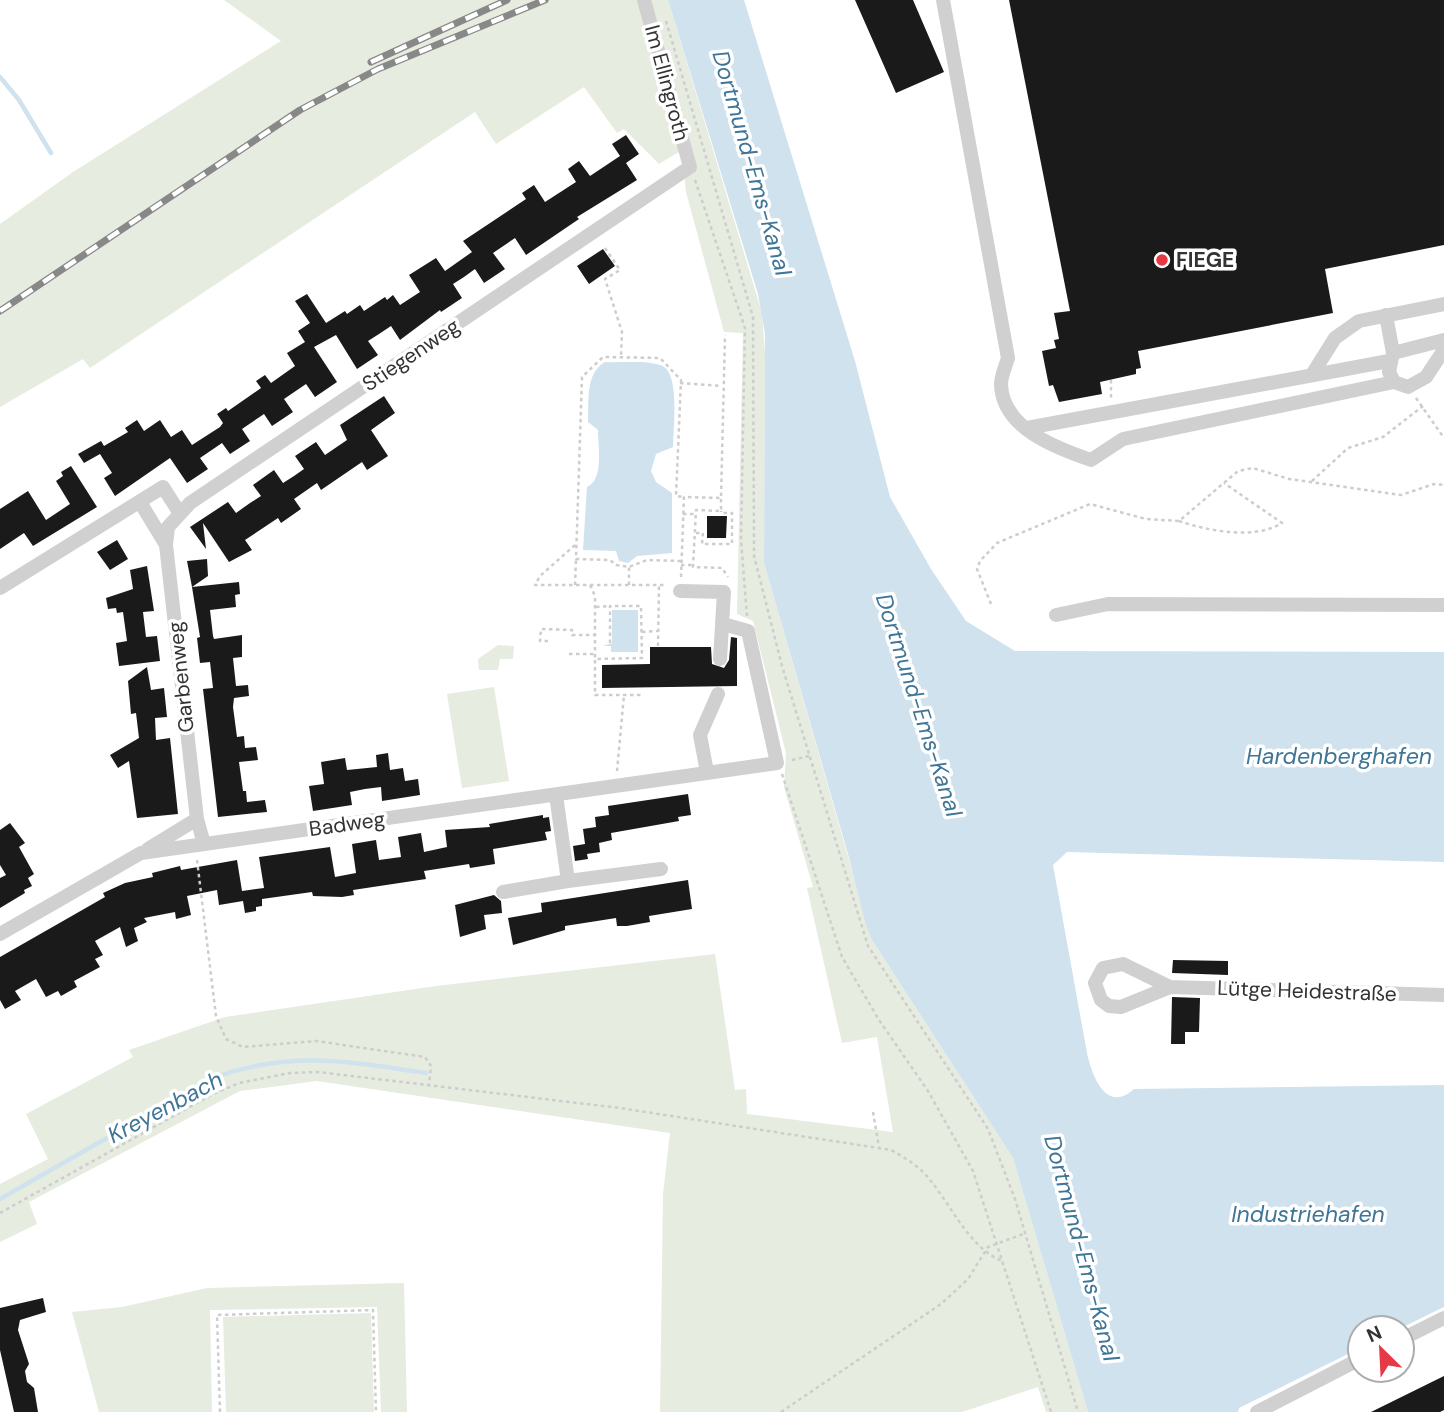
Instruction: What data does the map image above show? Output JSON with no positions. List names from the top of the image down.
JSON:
{
  "streets": {
    "street": [
      "Im Ellingroth",
      "Stiegenweg",
      "Garbenweg",
      "Badweg",
      "Lütge Heidestraße"
    ]
  },
  "crossings": [
    ["Im Ellingroth", "Stiegenweg"],
    ["Stiegenweg", "Garbenweg"],
    ["Garbenweg", "Badweg"]
  ],
  "water": [
    "Dortmund-Ems-Kanal",
    "Hardenberghafen",
    "Kreyenbach",
    "Industriehafen"
  ],
  "places": ["FIEGE"],
  "north": "top left"
}
